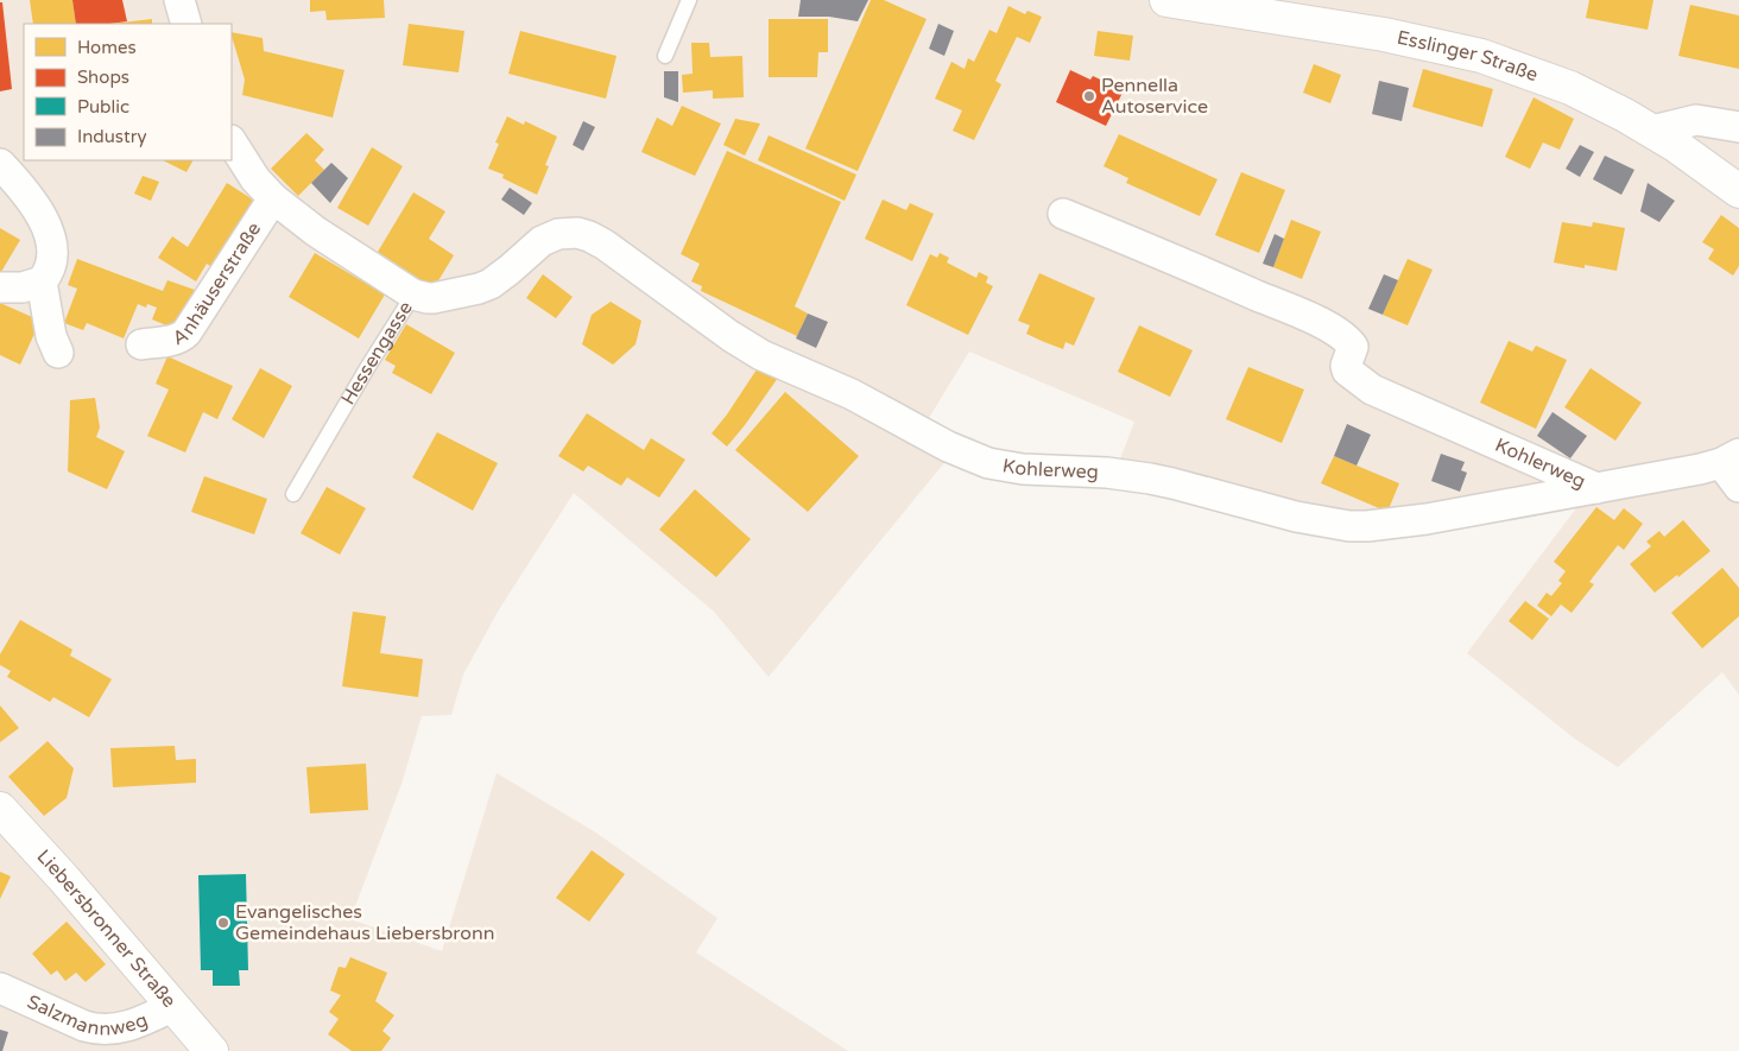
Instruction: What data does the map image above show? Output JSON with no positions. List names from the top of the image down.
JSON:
{
  "streets": {
    "street": [
      "Esslinger Straße",
      "Anhäuserstraße",
      "Hessengasse",
      "Kohlerweg",
      "Liebersbronner Straße",
      "Salzmannweg"
    ]
  },
  "crossings": [
    ["Hessengasse", "Kohlerweg"],
    ["Liebersbronner Straße", "Salzmannweg"]
  ],
  "places": ["Pennella Autoservice", "Evangelisches Gemeindehaus Liebersbronn"],
  "legend": [
    "Homes",
    "Shops",
    "Public",
    "Industry"
  ]
}
